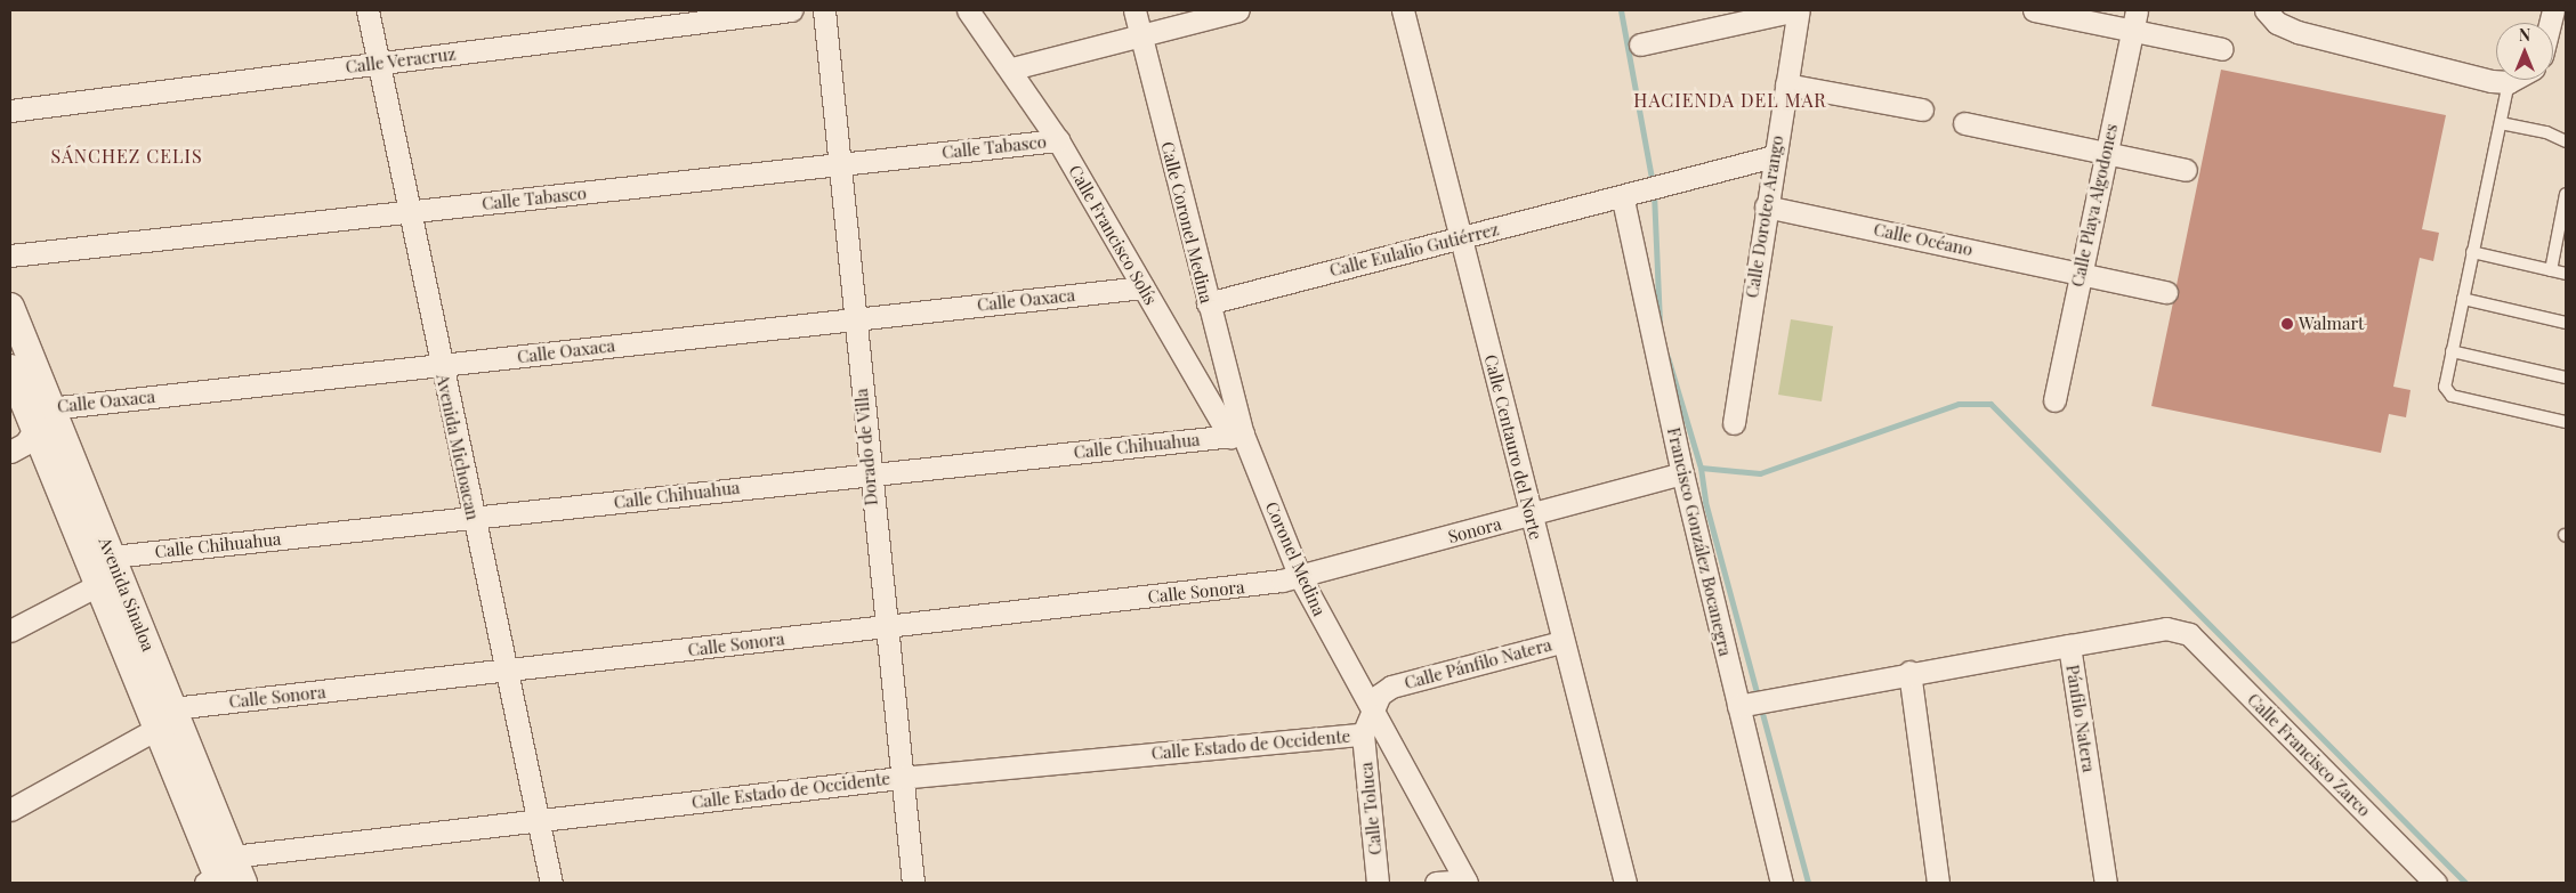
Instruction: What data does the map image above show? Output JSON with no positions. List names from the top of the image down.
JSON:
{
  "streets": {
    "street": [
      "Calle Veracruz",
      "Calle Tabasco",
      "Calle Playa Algodones",
      "Calle Doroteo Arango",
      "Calle Coronel Medina",
      "Calle Francisco Solís",
      "Calle Océano",
      "Calle Eulalio Gutiérrez",
      "Calle Oaxaca",
      "Calle Chihuahua",
      "Avenida Michoacan",
      "Dorado de Villa",
      "Calle Centauro del Norte",
      "Sonora",
      "Francisco González Bocanegra",
      "Coronel Medina",
      "Calle Sonora",
      "Avenida Sinaloa",
      "Calle Pánfilo Natera",
      "Pánfilo Natera",
      "Calle Estado de Occidente",
      "Calle Francisco Zarco",
      "Calle Toluca"
    ]
  },
  "crossings": [
    ["Calle Veracruz", "Avenida Michoacan"],
    ["Calle Tabasco", "Calle Francisco Solís"],
    ["Calle Tabasco", "Avenida Michoacan"],
    ["Calle Tabasco", "Dorado de Villa"],
    ["Calle Playa Algodones", "Calle Océano"],
    ["Calle Doroteo Arango", "Calle Océano"],
    ["Calle Doroteo Arango", "Calle Eulalio Gutiérrez"],
    ["Calle Coronel Medina", "Calle Francisco Solís"],
    ["Calle Coronel Medina", "Calle Eulalio Gutiérrez"],
    ["Calle Coronel Medina", "Calle Chihuahua"],
    ["Calle Coronel Medina", "Coronel Medina"],
    ["Calle Francisco Solís", "Calle Oaxaca"],
    ["Calle Francisco Solís", "Calle Chihuahua"],
    ["Calle Francisco Solís", "Coronel Medina"],
    ["Calle Eulalio Gutiérrez", "Calle Centauro del Norte"],
    ["Calle Eulalio Gutiérrez", "Francisco González Bocanegra"],
    ["Calle Oaxaca", "Avenida Michoacan"],
    ["Calle Oaxaca", "Dorado de Villa"],
    ["Calle Oaxaca", "Avenida Sinaloa"],
    ["Calle Chihuahua", "Avenida Michoacan"],
    ["Calle Chihuahua", "Dorado de Villa"],
    ["Calle Chihuahua", "Coronel Medina"],
    ["Calle Chihuahua", "Avenida Sinaloa"],
    ["Avenida Michoacan", "Calle Sonora"],
    ["Avenida Michoacan", "Calle Estado de Occidente"],
    ["Dorado de Villa", "Calle Sonora"],
    ["Dorado de Villa", "Calle Estado de Occidente"],
    ["Calle Centauro del Norte", "Sonora"],
    ["Calle Centauro del Norte", "Calle Pánfilo Natera"],
    ["Sonora", "Francisco González Bocanegra"],
    ["Sonora", "Coronel Medina"],
    ["Sonora", "Calle Sonora"],
    ["Francisco González Bocanegra", "Pánfilo Natera"],
    ["Coronel Medina", "Calle Sonora"],
    ["Coronel Medina", "Calle Pánfilo Natera"],
    ["Coronel Medina", "Calle Estado de Occidente"],
    ["Calle Sonora", "Avenida Sinaloa"],
    ["Avenida Sinaloa", "Calle Estado de Occidente"],
    ["Calle Pánfilo Natera", "Calle Estado de Occidente"],
    ["Pánfilo Natera", "Calle Francisco Zarco"],
    ["Calle Estado de Occidente", "Calle Toluca"]
  ],
  "districts": ["HACIENDA DEL MAR", "SÁNCHEZ CELIS"],
  "places": ["Walmart"],
  "north": "top"
}
